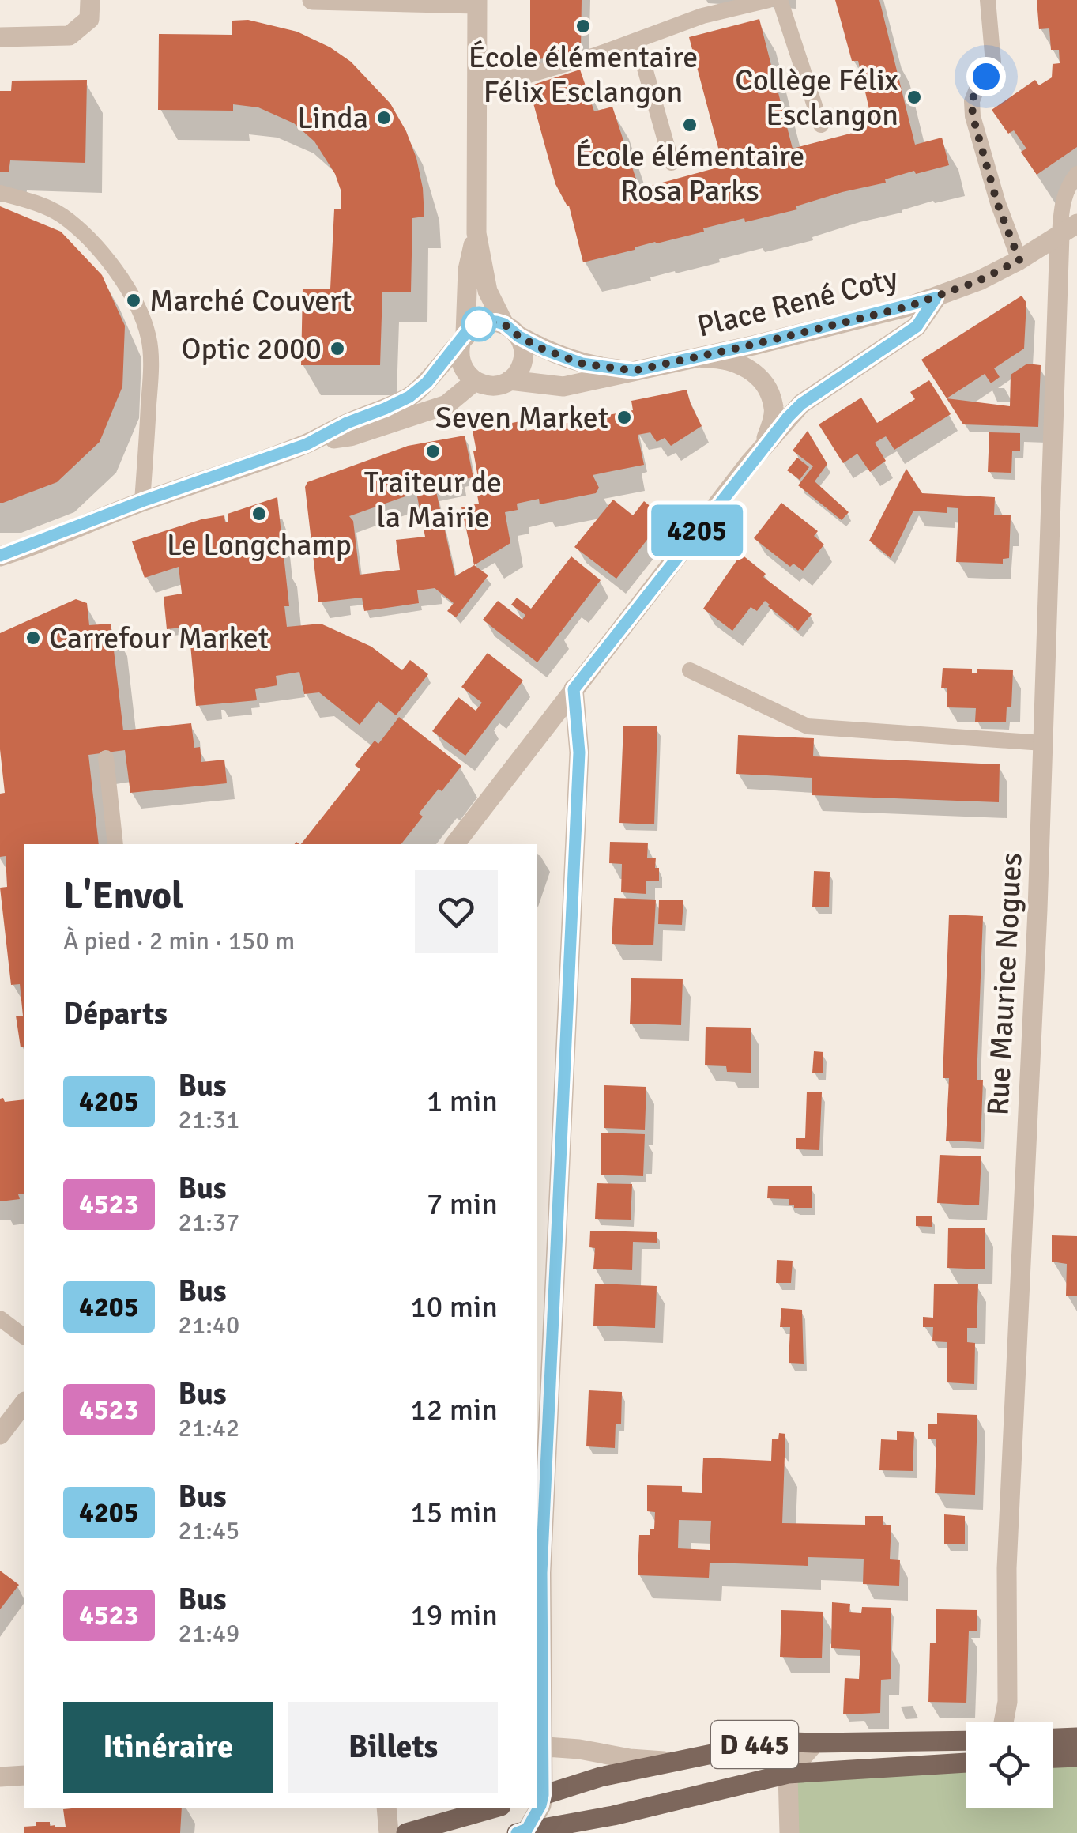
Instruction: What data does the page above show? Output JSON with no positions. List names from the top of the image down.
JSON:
{
  "streets": {
    "main road": ["D 445"],
    "street": ["Place René Coty", "Rue Maurice Nogues"]
  },
  "places": [
    "École élémentaire Félix Esclangon",
    "Collège Félix Esclangon",
    "Linda",
    "École élémentaire Rosa Parks",
    "Marché Couvert",
    "Optic 2000",
    "Seven Market",
    "Traiteur de la Mairie",
    "Le Longchamp",
    "Carrefour Market"
  ],
  "lines": ["bus line 4205"],
  "page": {
    "on_map": "4205",
    "heading": [
      ["L'Envol", "À pied · 2 min · 150 m"],
      "Départs"
    ],
    "list": [
      {
        "mark": "4205",
        "name": "Bus",
        "note": "21:31",
        "value": "1 min"
      },
      {
        "mark": "4523",
        "name": "Bus",
        "note": "21:37",
        "value": "7 min"
      },
      {
        "mark": "4205",
        "name": "Bus",
        "note": "21:40",
        "value": "10 min"
      },
      {
        "mark": "4523",
        "name": "Bus",
        "note": "21:42",
        "value": "12 min"
      },
      {
        "mark": "4205",
        "name": "Bus",
        "note": "21:45",
        "value": "15 min"
      },
      {
        "mark": "4523",
        "name": "Bus",
        "note": "21:49",
        "value": "19 min"
      }
    ],
    "buttons": ["Itinéraire", "Billets"]
  }
}
